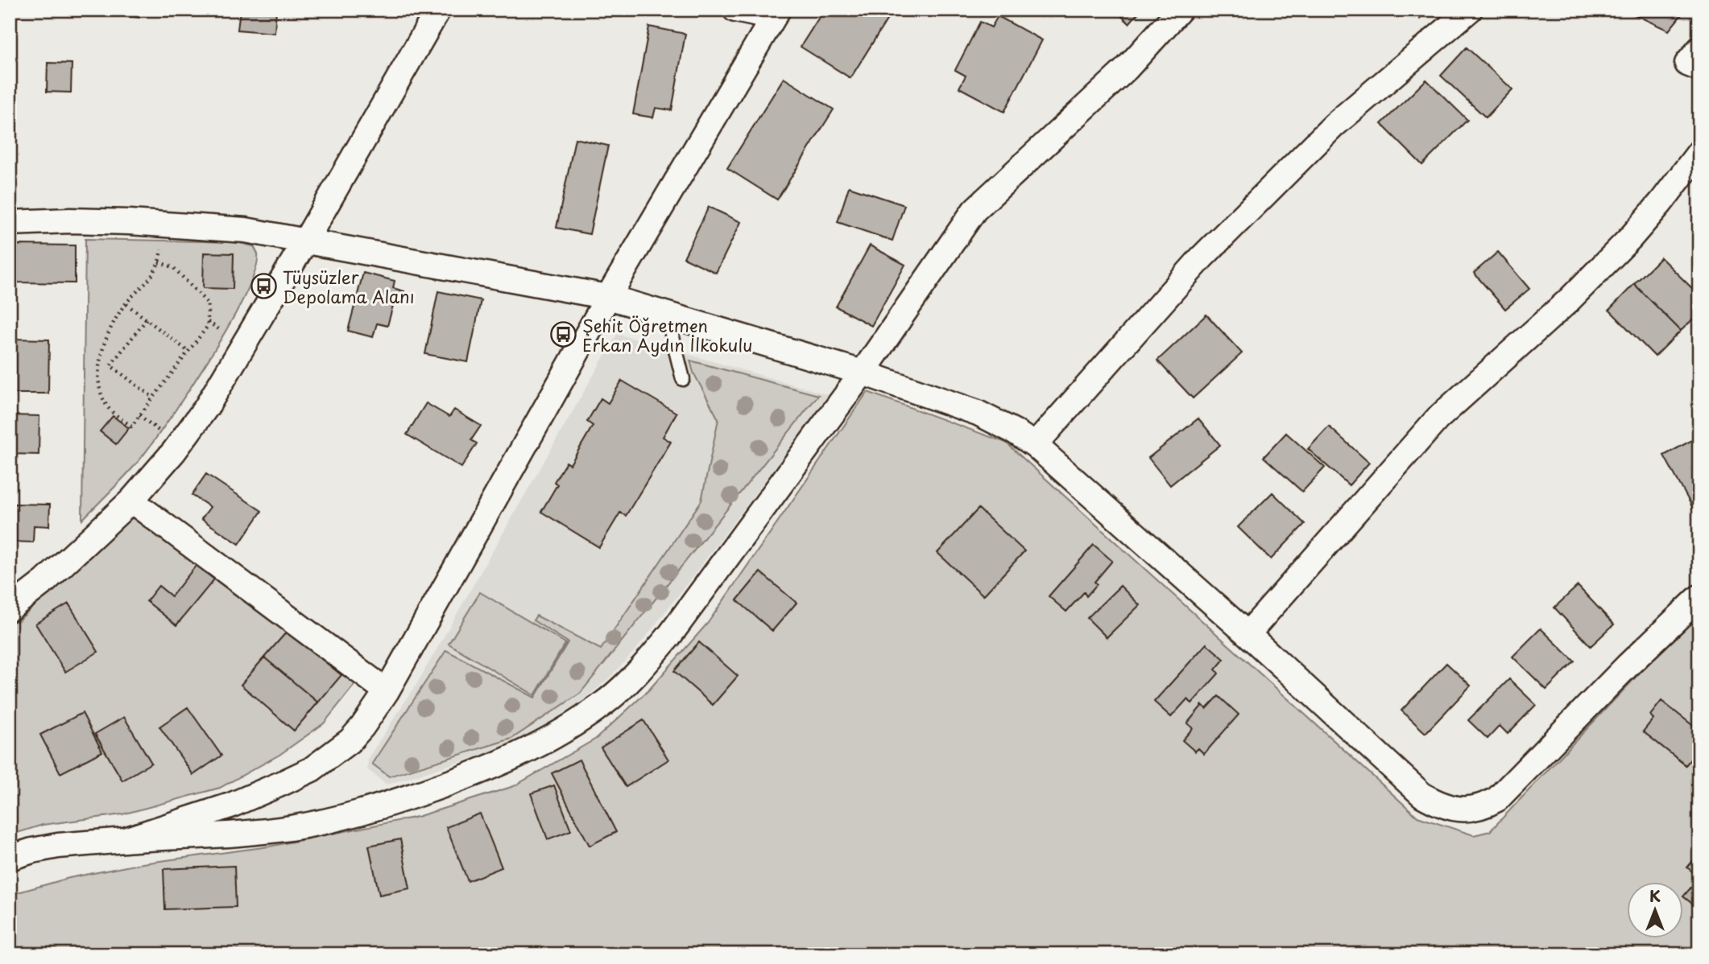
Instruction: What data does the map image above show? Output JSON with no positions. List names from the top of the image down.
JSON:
{
  "places": {
    "bus stop": ["Tüysüzler Depolama Alanı", "Şehit Öğretmen Erkan Aydın İlkokulu"]
  },
  "north": "top"
}
